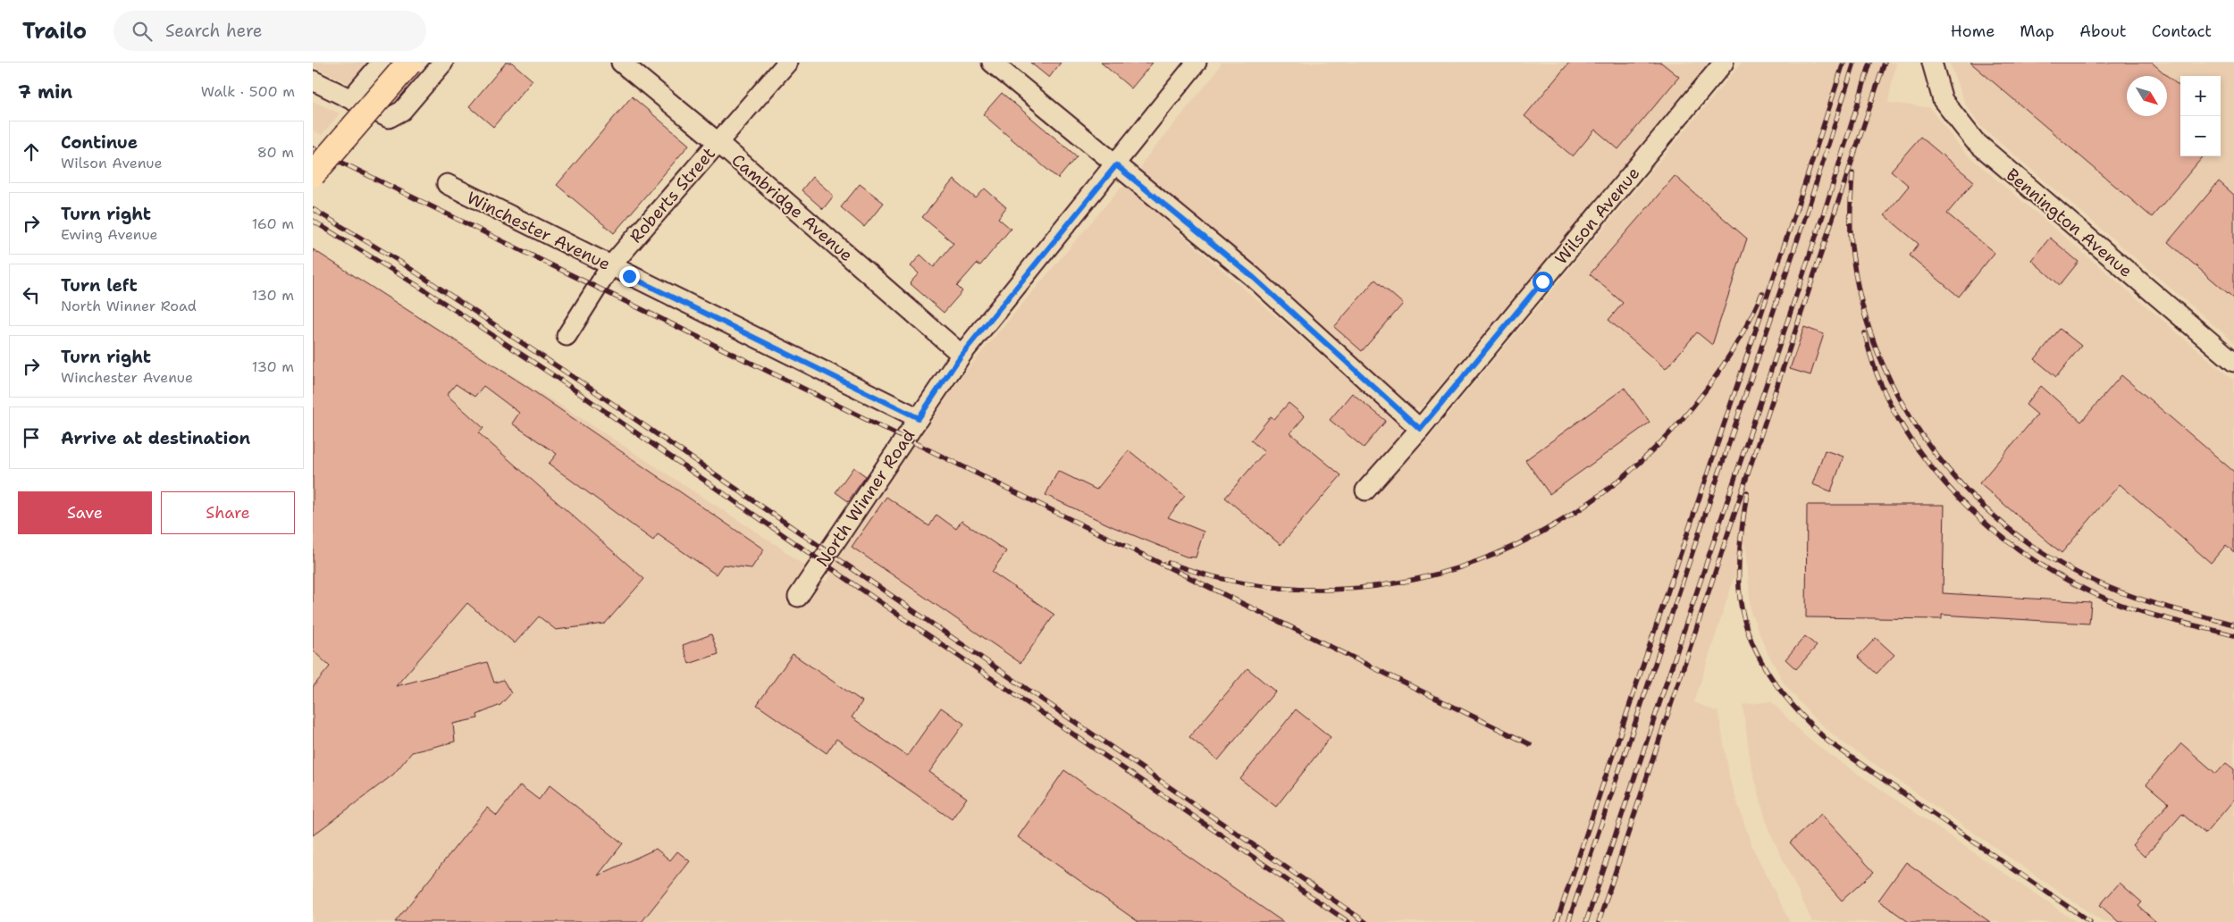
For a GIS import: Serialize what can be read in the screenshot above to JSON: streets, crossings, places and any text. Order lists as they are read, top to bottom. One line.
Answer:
{"streets":{"street":["Roberts Street","Cambridge Avenue","Wilson Avenue","Bennington Avenue","Winchester Avenue","North Winner Road"]},"crossings":[["Roberts Street","Cambridge Avenue"],["Roberts Street","Winchester Avenue"],["Cambridge Avenue","North Winner Road"],["Winchester Avenue","North Winner Road"]],"north":"bottom right","page":{"header":"Trailo","search":"Search here","nav":["Home","Map","About","Contact"],"heading":["7 min","Walk · 500 m"],"map_buttons":["+","−"],"list":[["Continue","Wilson Avenue","80 m"],["Turn right","Ewing Avenue","160 m"],["Turn left","North Winner Road","130 m"],["Turn right","Winchester Avenue","130 m"],"Arrive at destination"],"buttons":["Save","Share"]}}
